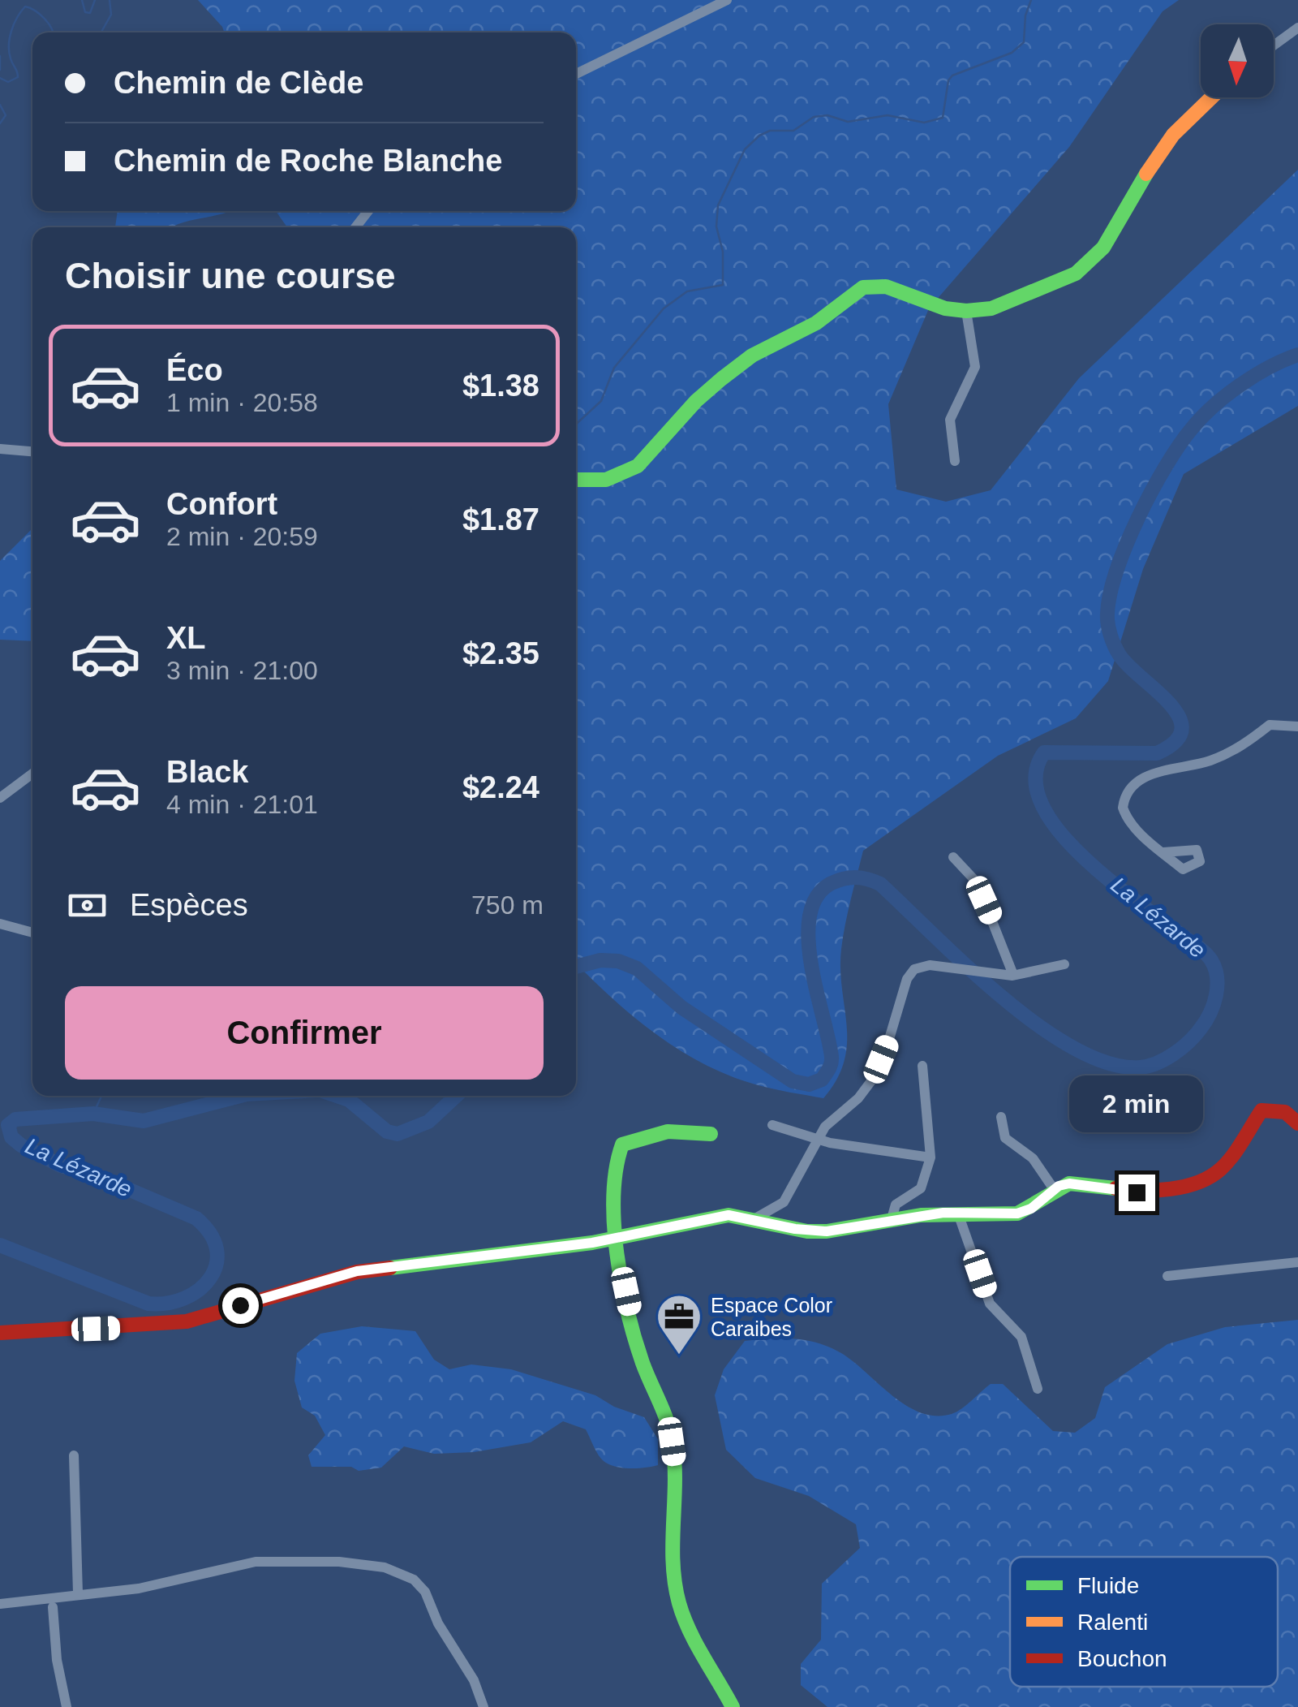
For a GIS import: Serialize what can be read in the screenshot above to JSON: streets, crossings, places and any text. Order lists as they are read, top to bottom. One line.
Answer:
{"water":["La Lézarde"],"places":{"office":["Espace Color Caraibes"]},"legend":["Fluide","Ralenti","Bouchon"],"north":"bottom","page":{"banner":["Chemin de Clède","Chemin de Roche Blanche"],"heading":"Choisir une course","list":[{"name":"Éco","note":"1 min · 20:58","value":"$1.38"},{"name":"Confort","note":"2 min · 20:59","value":"$1.87"},{"name":"XL","note":"3 min · 21:00","value":"$2.35"},{"name":"Black","note":"4 min · 21:01","value":"$2.24"}],"pay":["Espèces","750 m"],"buttons":"Confirmer","bubble":"2 min"}}
